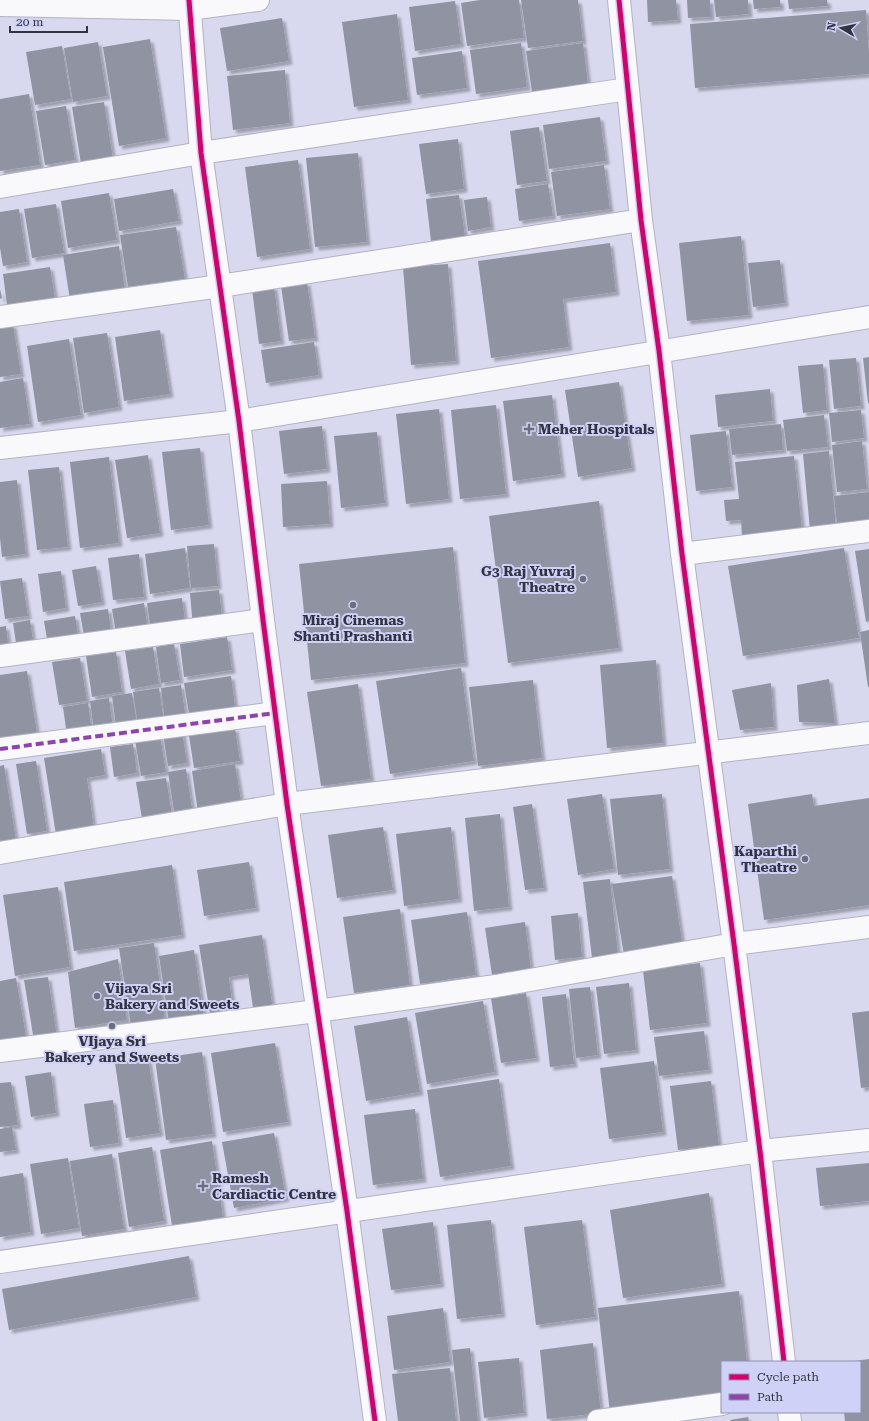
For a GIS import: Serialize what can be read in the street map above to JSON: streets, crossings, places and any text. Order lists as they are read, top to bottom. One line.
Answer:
{"places":{"health":["Meher Hospitals","Ramesh Cardiactic Centre"],"other":["G3 Raj Yuvraj Theatre","Miraj Cinemas Shanti Prashanti","Kaparthi Theatre","Vijaya Sri Bakery and Sweets","VIjaya Sri Bakery and Sweets"]},"legend":["Cycle path","Path"],"scale_bar":"20 m","north":"left"}
